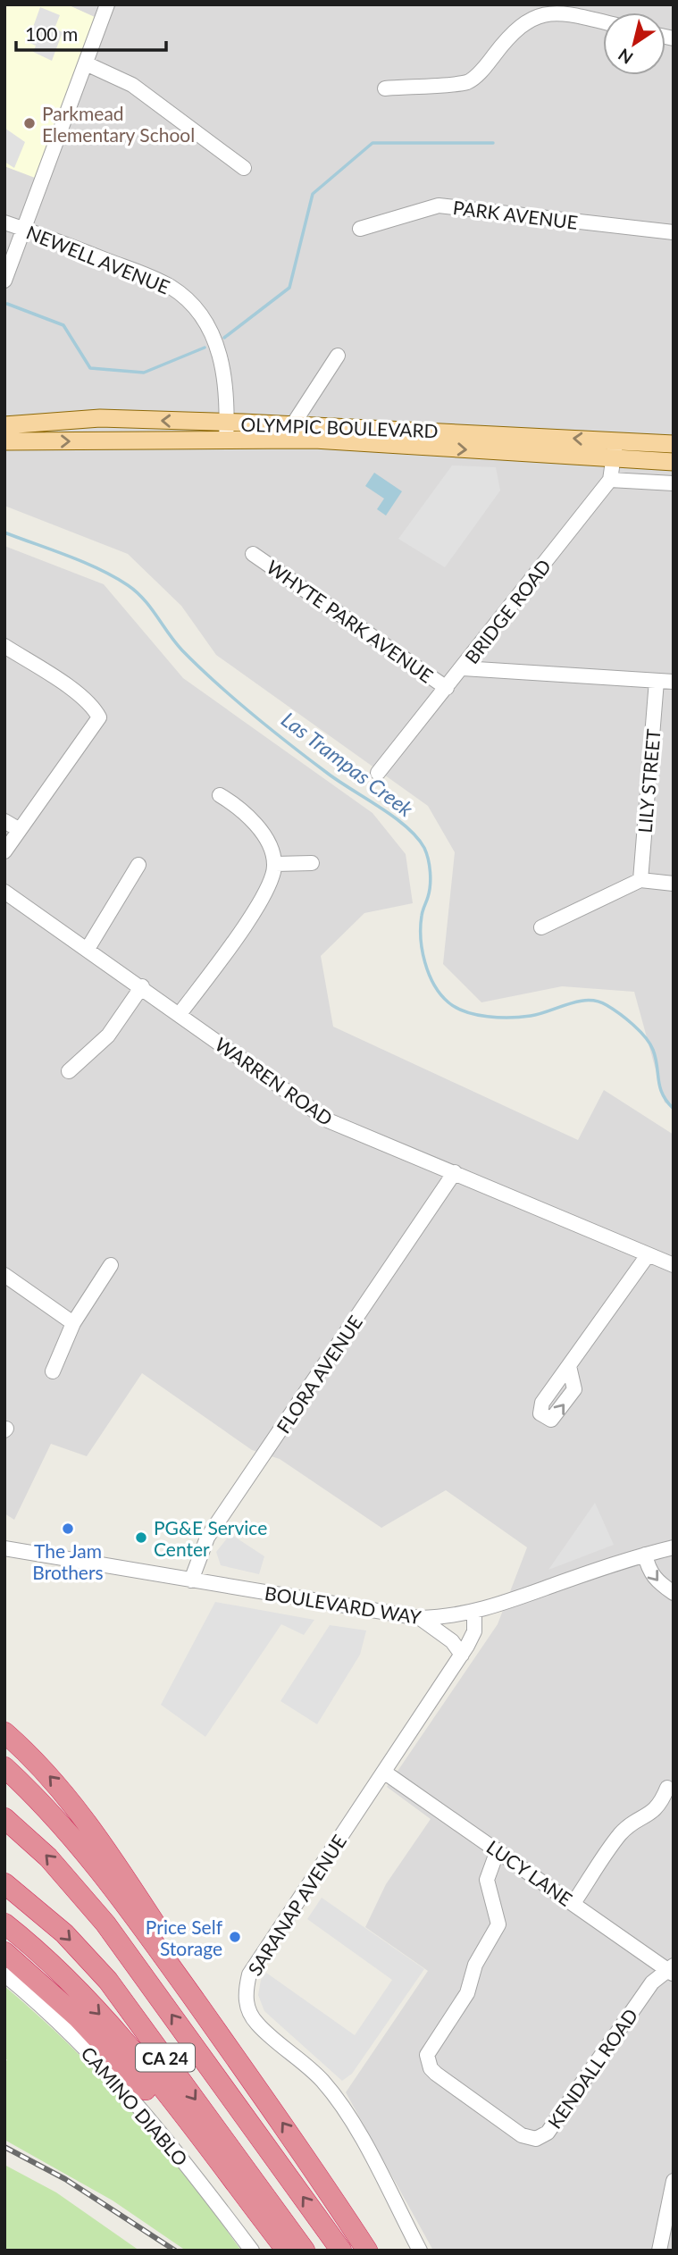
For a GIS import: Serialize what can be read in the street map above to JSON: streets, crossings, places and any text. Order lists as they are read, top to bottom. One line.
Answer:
{"streets":{"highway":["CA 24"],"main road":["OLYMPIC BOULEVARD"],"street":["PARK AVENUE","NEWELL AVENUE","BRIDGE ROAD","WHYTE PARK AVENUE","LILY STREET","WARREN ROAD","FLORA AVENUE","BOULEVARD WAY","LUCY LANE","SARANAP AVENUE","KENDALL ROAD","CAMINO DIABLO"]},"crossings":[["NEWELL AVENUE","OLYMPIC BOULEVARD"],["OLYMPIC BOULEVARD","BRIDGE ROAD"],["BRIDGE ROAD","WHYTE PARK AVENUE"],["WHYTE PARK AVENUE","LILY STREET"],["WARREN ROAD","FLORA AVENUE"],["FLORA AVENUE","BOULEVARD WAY"],["BOULEVARD WAY","SARANAP AVENUE"],["LUCY LANE","SARANAP AVENUE"],["LUCY LANE","KENDALL ROAD"]],"water":["Las Trampas Creek"],"places":["Parkmead Elementary School","The Jam Brothers","PG&E Service Center","Price Self Storage"],"scale_bar":"100 m","north":"bottom left"}
